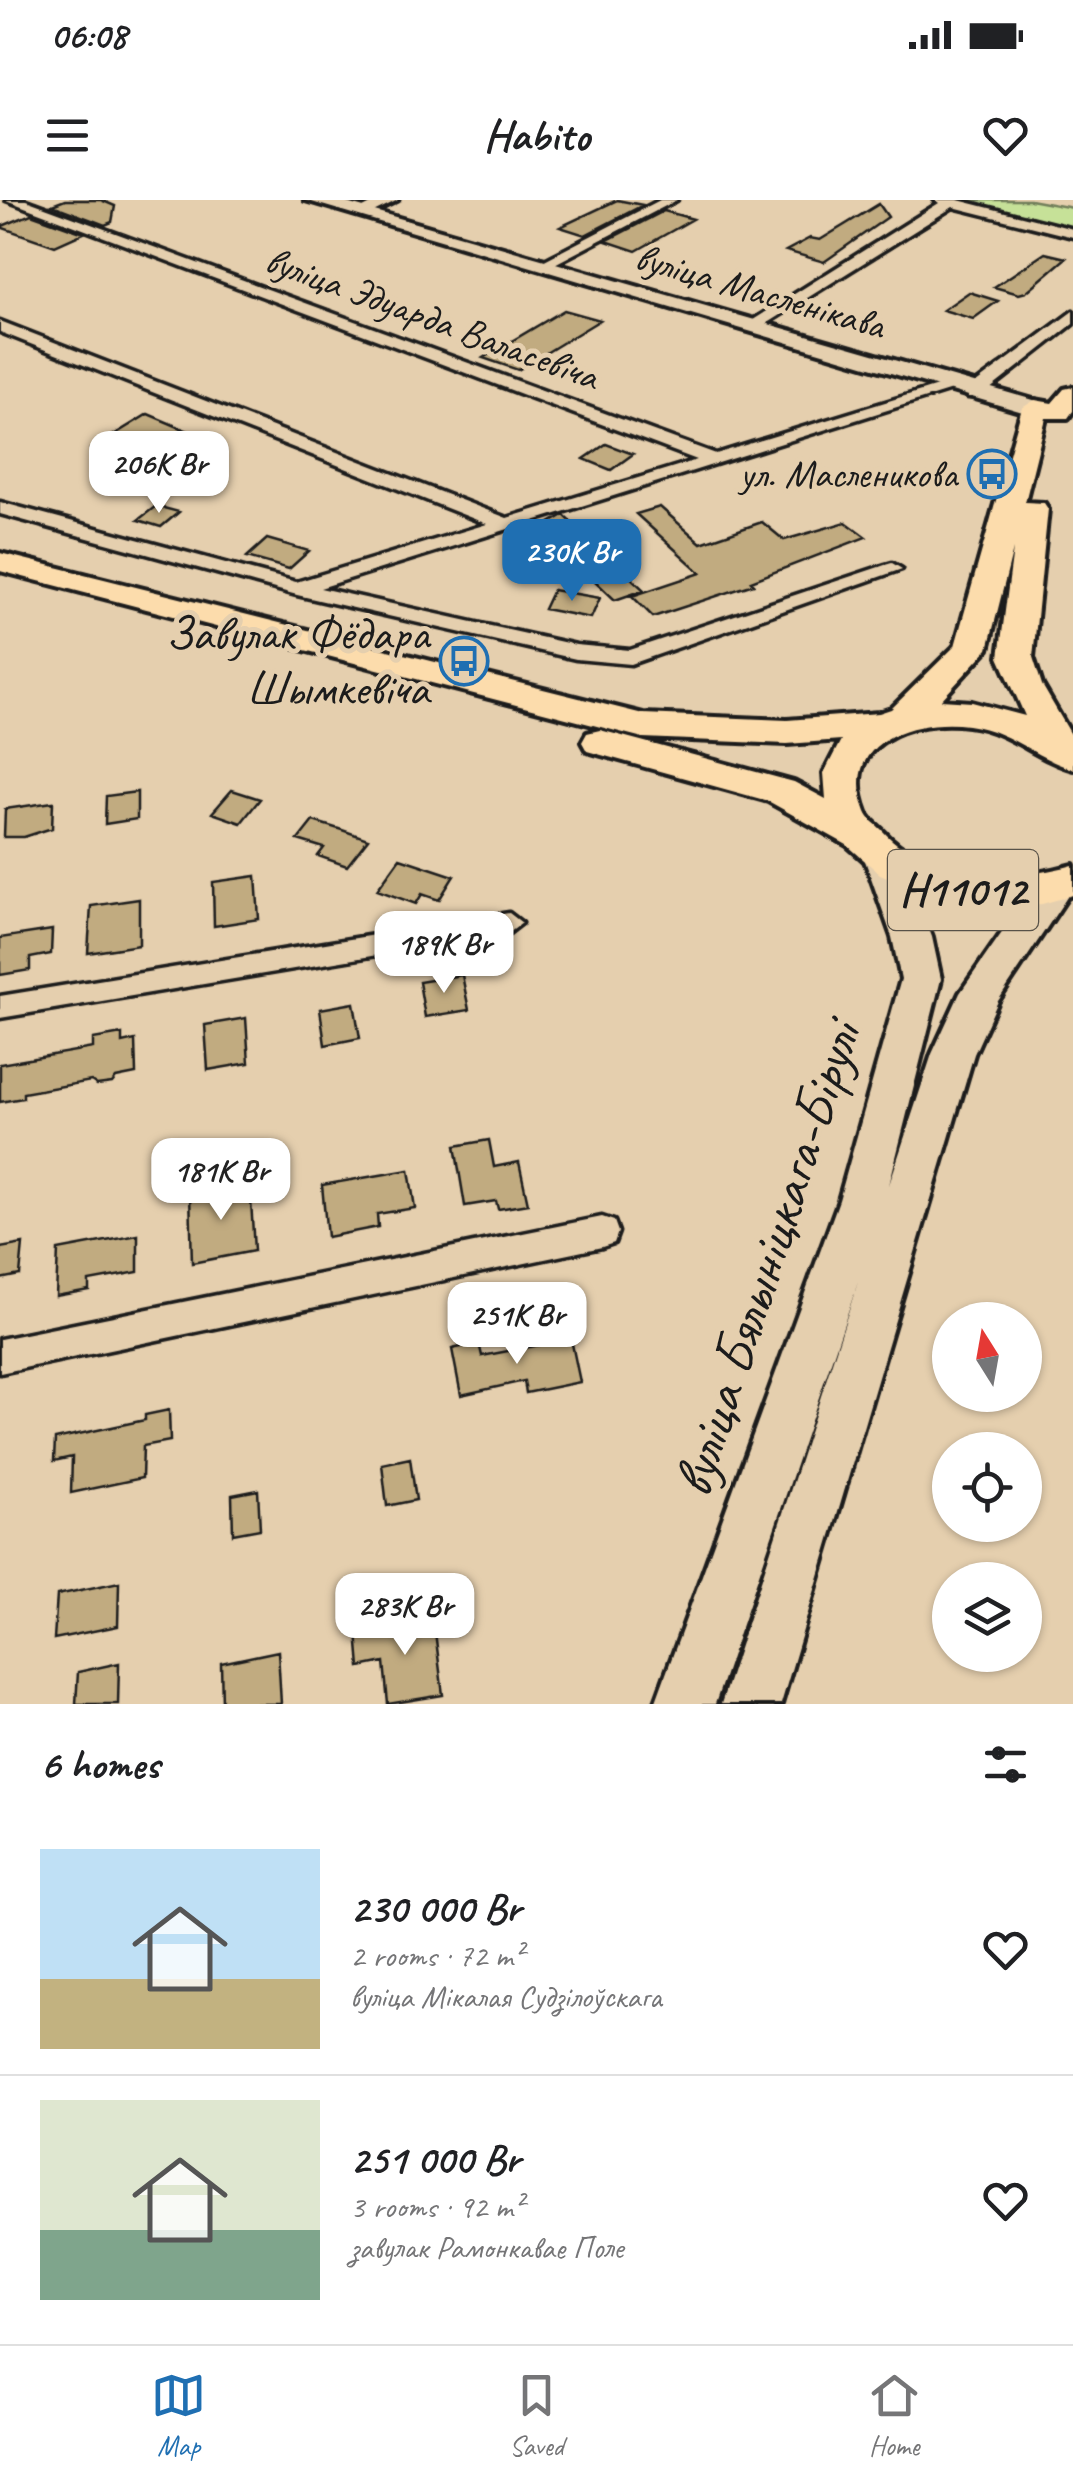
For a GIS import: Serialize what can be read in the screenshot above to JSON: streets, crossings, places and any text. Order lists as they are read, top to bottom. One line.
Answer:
{"streets":{"main road":["вуліца Масленікава","Н11012","вуліца Бялыніцкага-Бірулі"],"street":["вуліца Эдуарда Валасевіча"]},"crossings":[["Н11012","вуліца Бялыніцкага-Бірулі"]],"places":{"bus stop":["ул. Масленикова","Завулак Фёдара Шымкевіча"]},"north":"top","page":{"status":"06:08","header":"Habito","price":["206K Br","230K Br","189K Br","181K Br","251K Br","283K Br"],"heading":"6 homes","list":[{"name":"230 000 Br","note":"2 rooms · 72 m² · вуліца Мікалая Судзілоўскага"},{"name":"251 000 Br","note":"3 rooms · 92 m² · завулак Рамонкавае Поле"}],"tabs":["Map","Saved","Home"]}}
